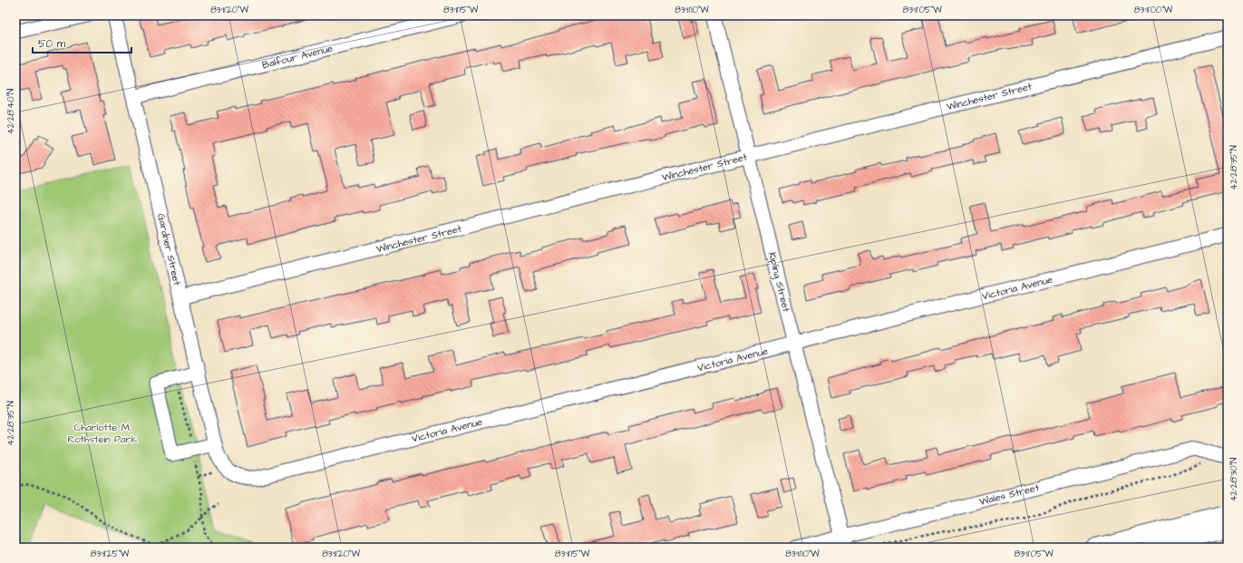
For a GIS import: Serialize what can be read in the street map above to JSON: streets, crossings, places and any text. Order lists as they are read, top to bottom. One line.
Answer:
{"streets":{"street":["Balfour Avenue","Winchester Street","Gardner Street","Kipling Street","Victoria Avenue","Wales Street"]},"crossings":[["Balfour Avenue","Gardner Street"],["Winchester Street","Gardner Street"],["Winchester Street","Kipling Street"],["Gardner Street","Victoria Avenue"],["Kipling Street","Victoria Avenue"],["Kipling Street","Wales Street"]],"parks":["Charlotte M. Rothstein Park"],"scale_bar":"50 m","coordinates":["83°11'20\"W","83°11'15\"W","83°11'10\"W","83°11'05\"W","83°11'00\"W","42°28'40\"N","42°28'35\"N","42°28'30\"N","83°11'25\"W"]}
